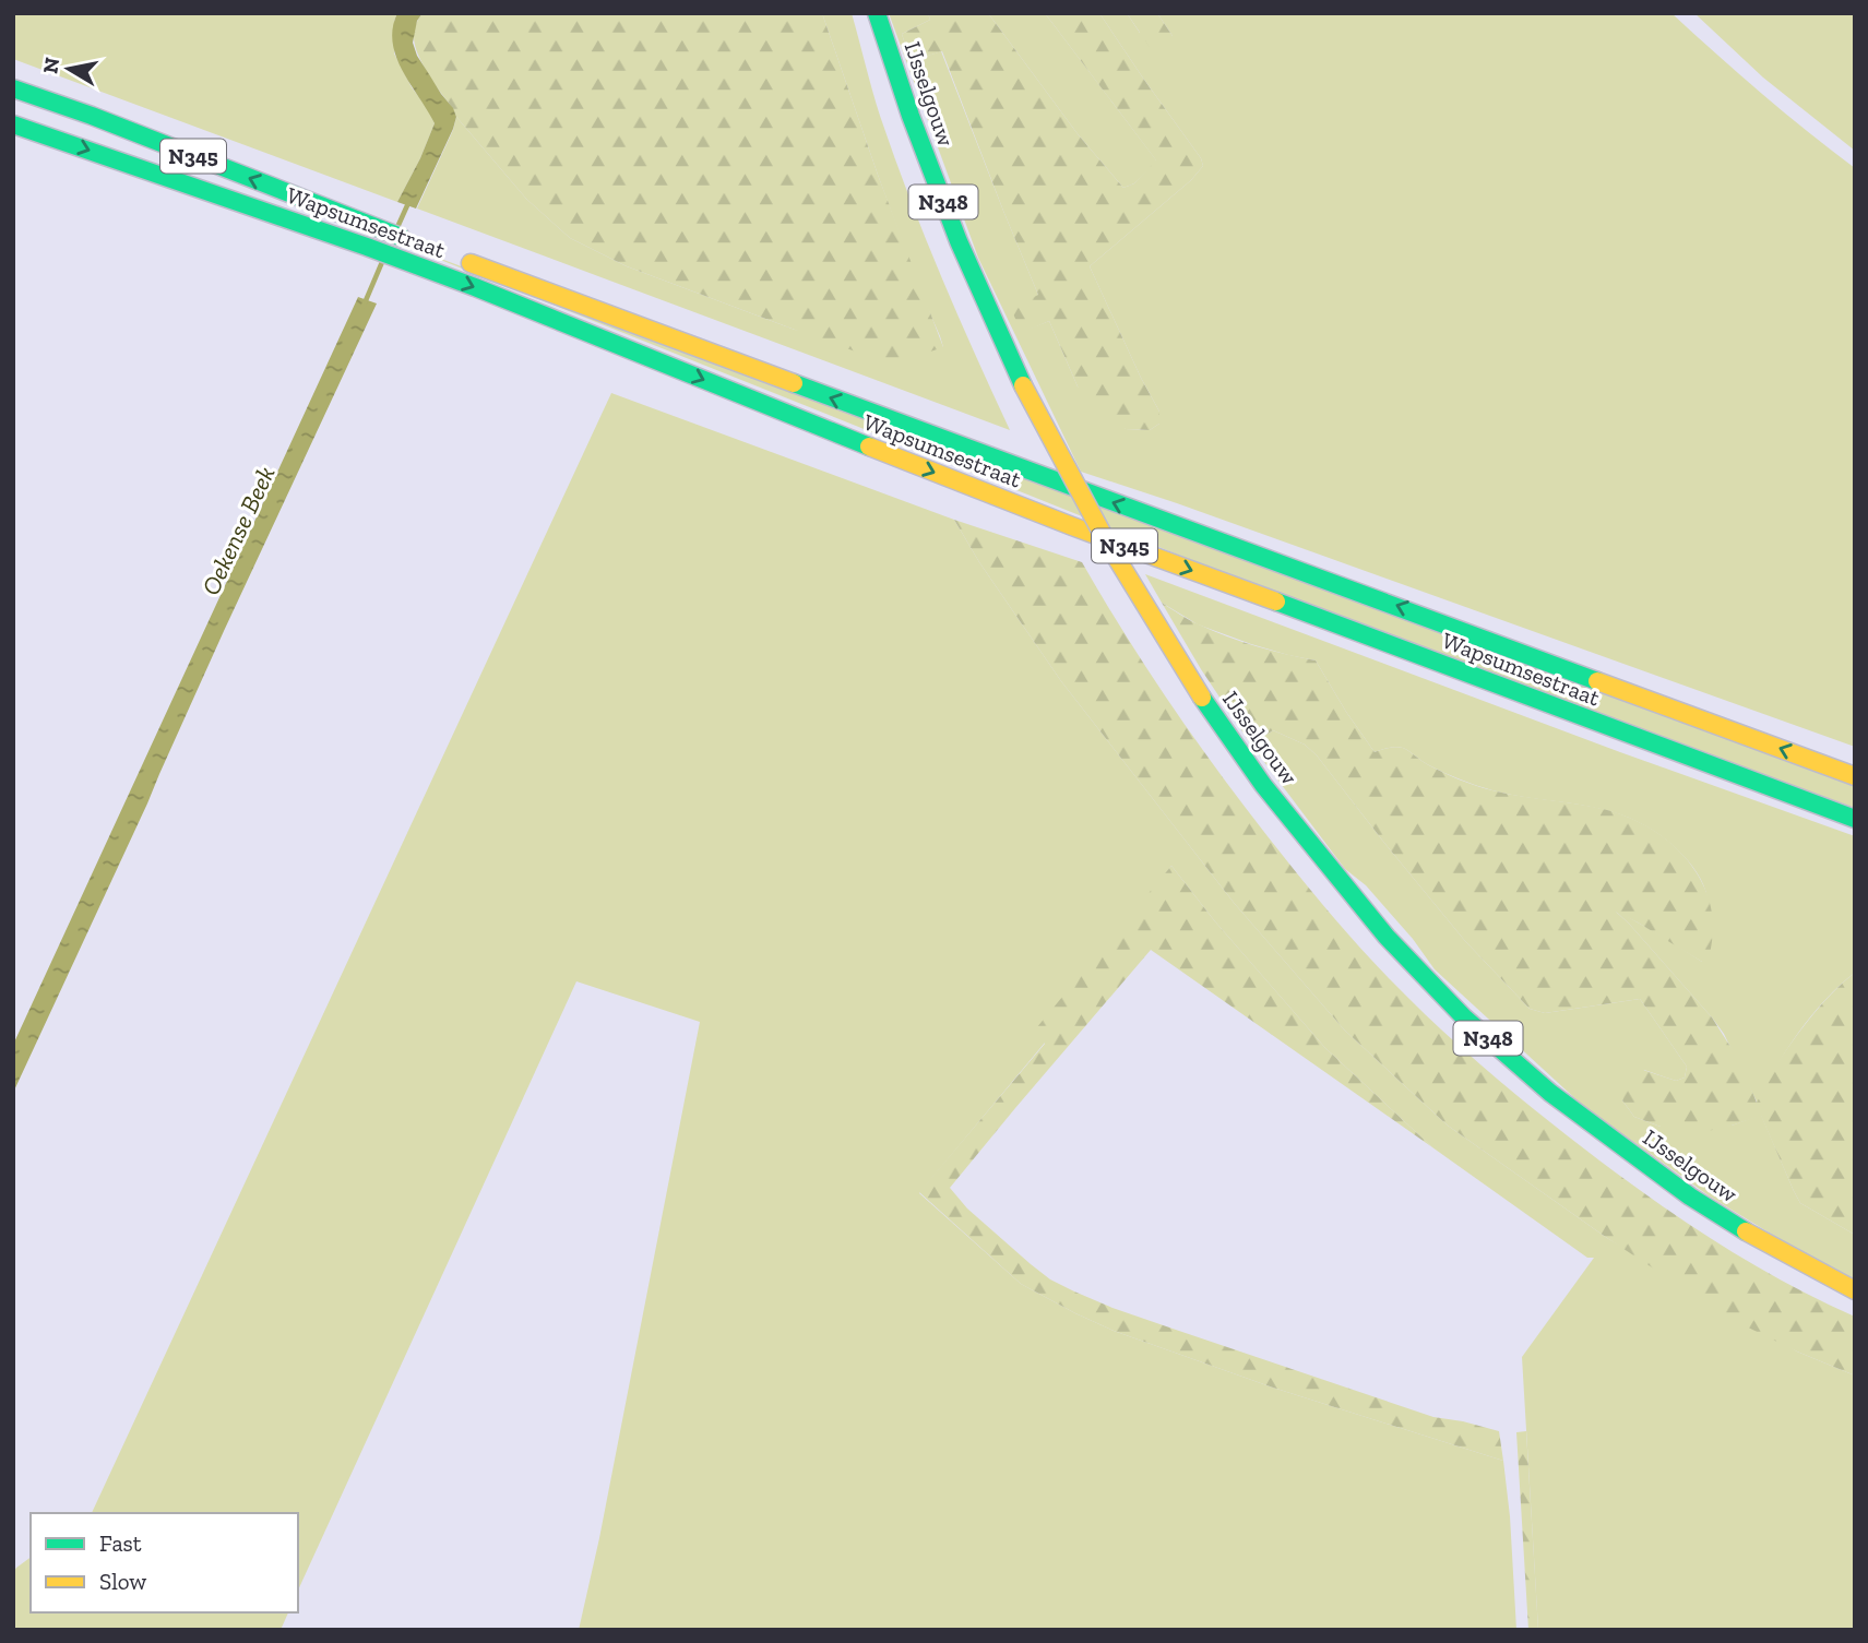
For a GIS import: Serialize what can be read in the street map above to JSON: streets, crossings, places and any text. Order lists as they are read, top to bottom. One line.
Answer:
{"streets":{"main road":["IJsselgouw","N345","N348","Wapsumsestraat"]},"water":["Oekense Beek"],"legend":["Fast","Slow"],"north":"left"}
